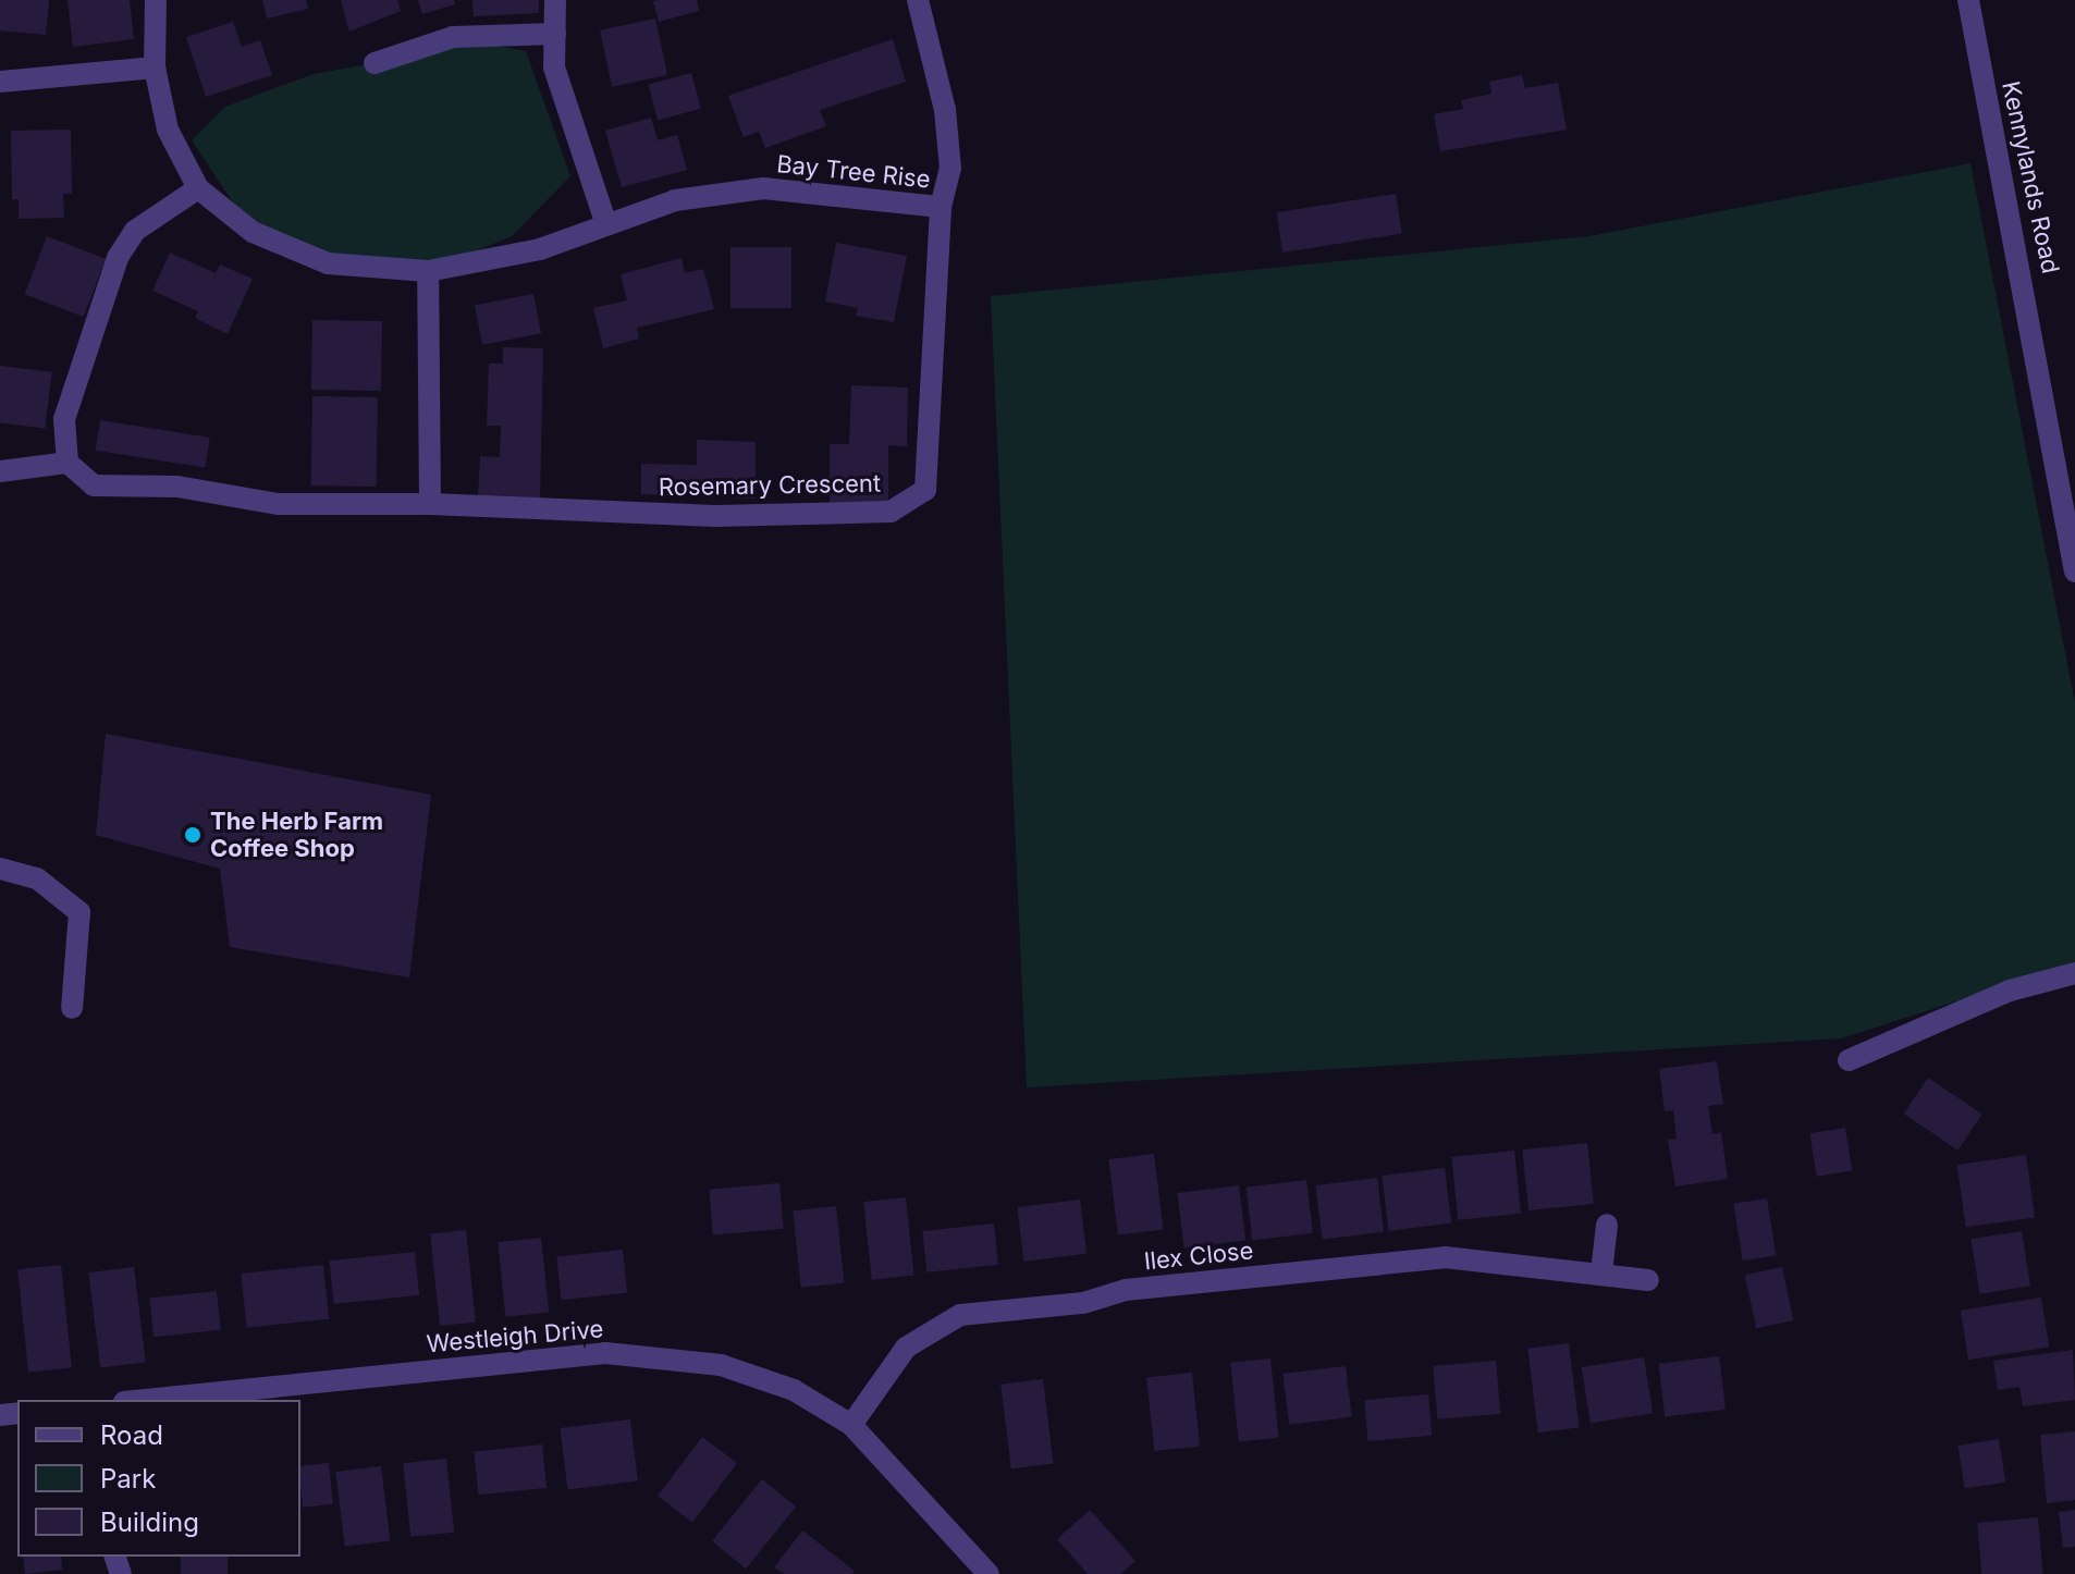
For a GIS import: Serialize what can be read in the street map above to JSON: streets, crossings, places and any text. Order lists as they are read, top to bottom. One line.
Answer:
{"streets":{"street":["Bay Tree Rise","Kennylands Road","Rosemary Crescent","Ilex Close","Westleigh Drive"]},"crossings":[["Bay Tree Rise","Rosemary Crescent"],["Ilex Close","Westleigh Drive"]],"places":["The Herb Farm Coffee Shop"],"legend":["Road","Park","Building"]}
